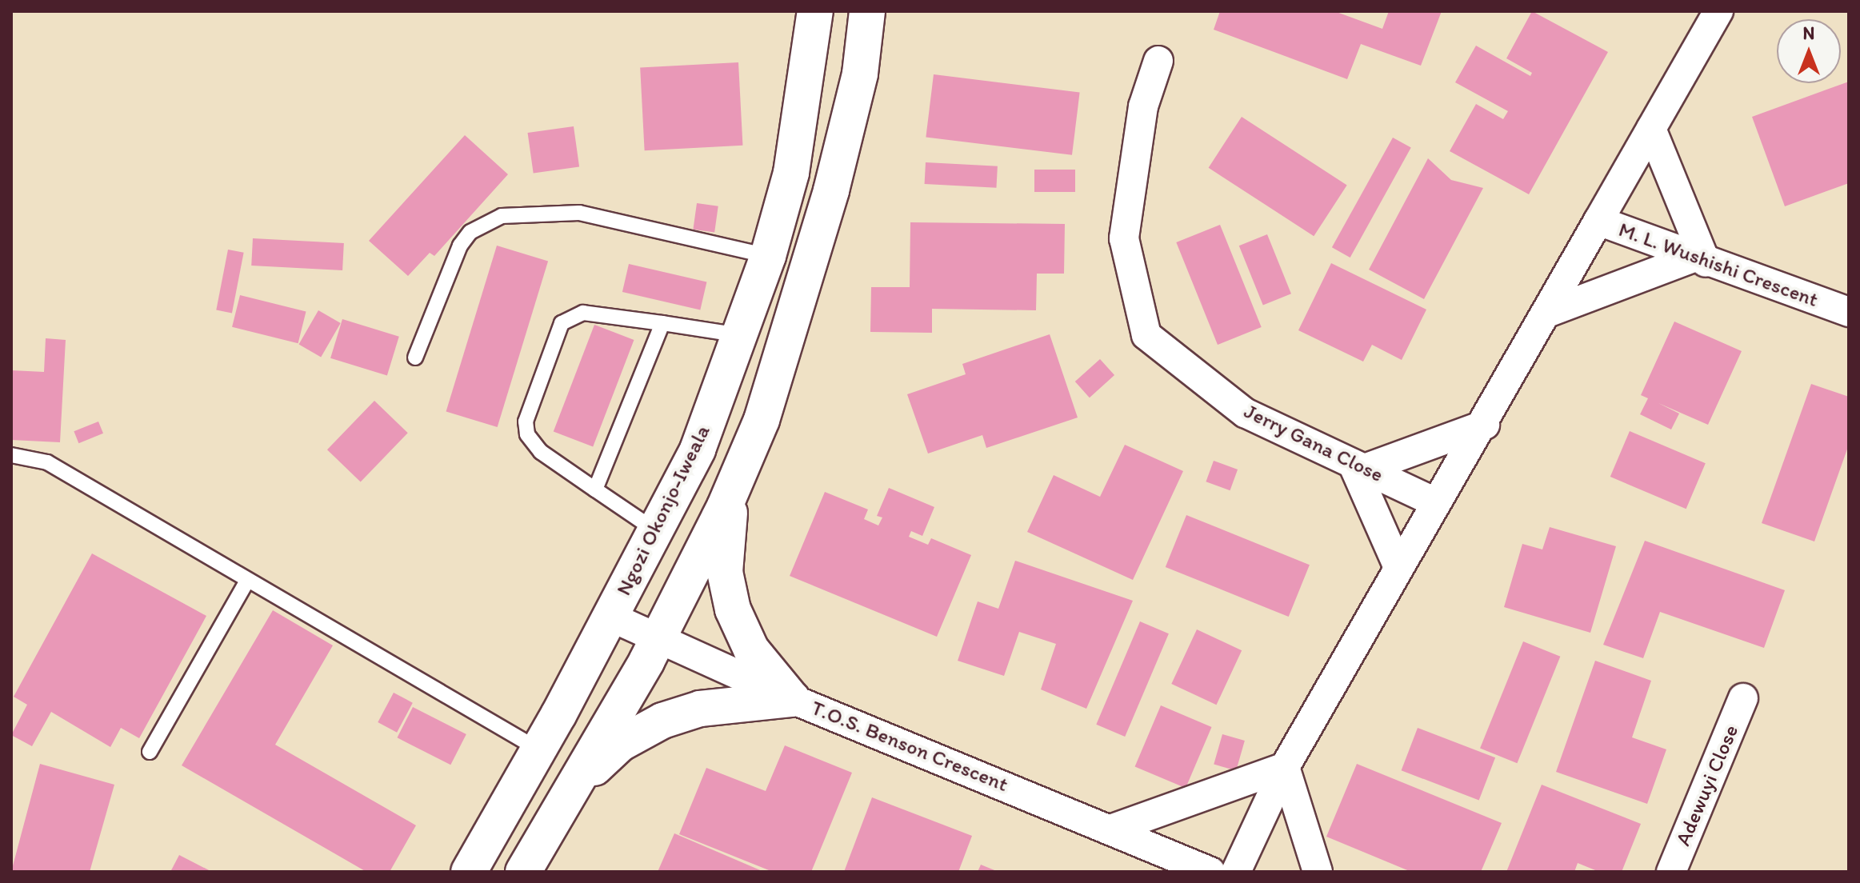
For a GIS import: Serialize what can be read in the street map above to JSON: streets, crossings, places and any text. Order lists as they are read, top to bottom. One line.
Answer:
{"streets":{"street":["M. L. Wushishi Crescent","Jerry Gana Close","Ngozi Okonjo-Iweala","T.O.S. Benson Crescent","Adewuyi Close"]},"crossings":[["Ngozi Okonjo-Iweala","T.O.S. Benson Crescent"]],"north":"top"}
